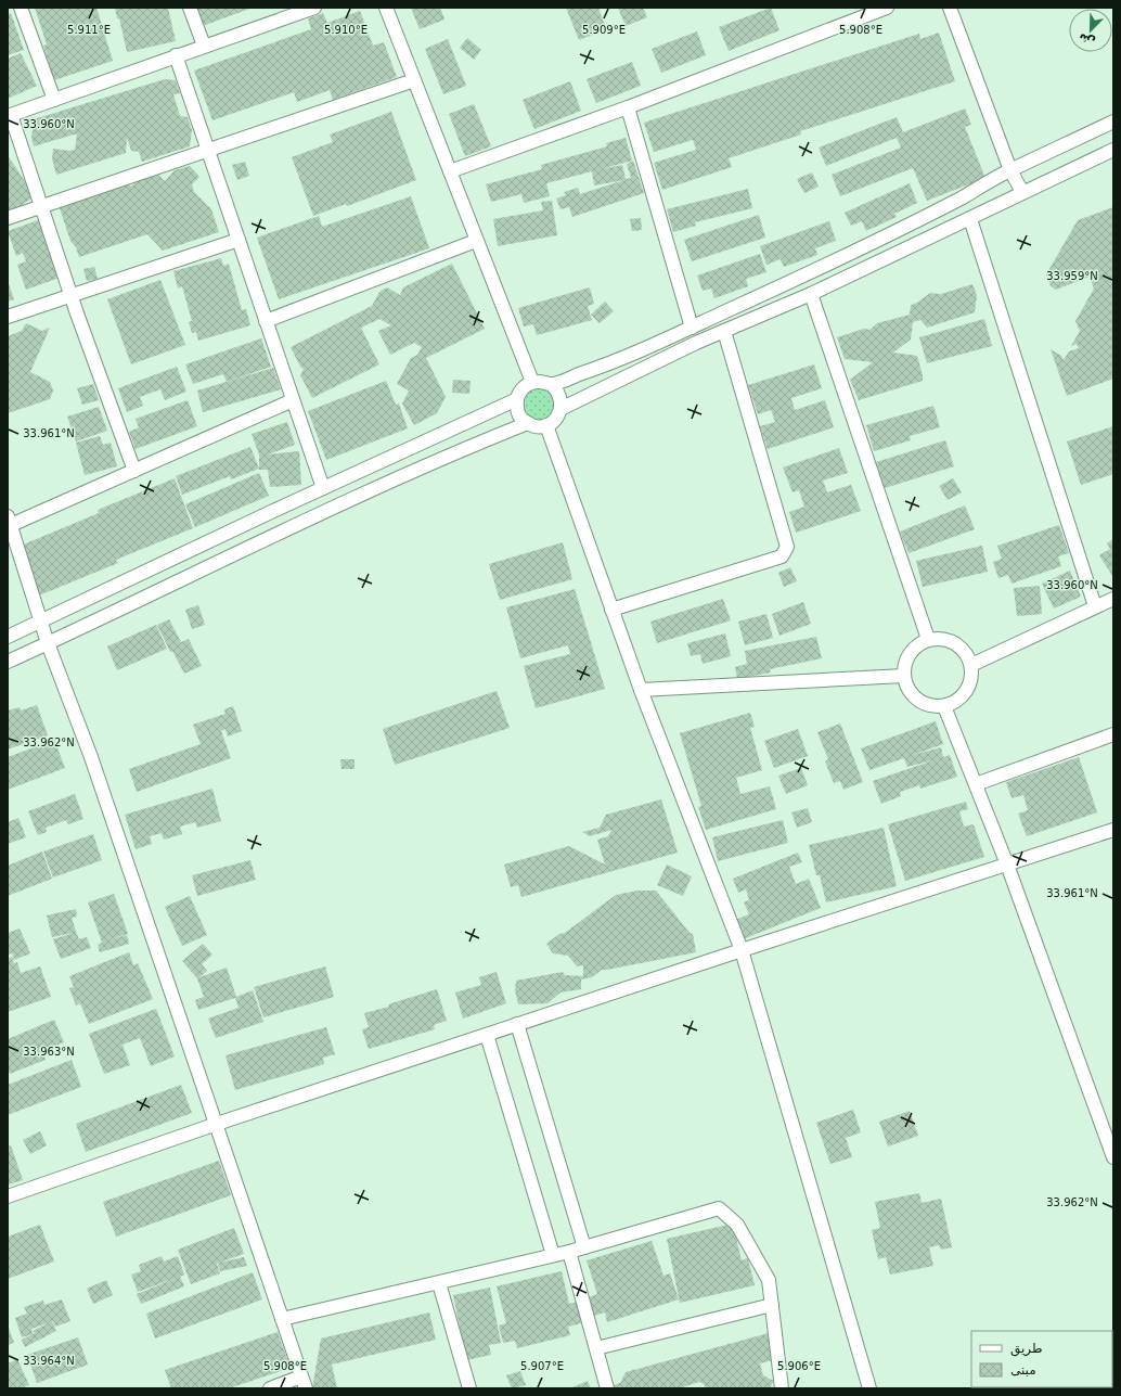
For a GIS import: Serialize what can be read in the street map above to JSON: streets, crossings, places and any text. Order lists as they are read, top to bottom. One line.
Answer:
{"legend":["طريق","مبنى"],"north":"bottom left","coordinates":["5.909°E","5.908°E","5.911°E","5.910°E","33.960°N","33.959°N","33.961°N","33.962°N","33.963°N","33.964°N","5.907°E","5.906°E"]}
